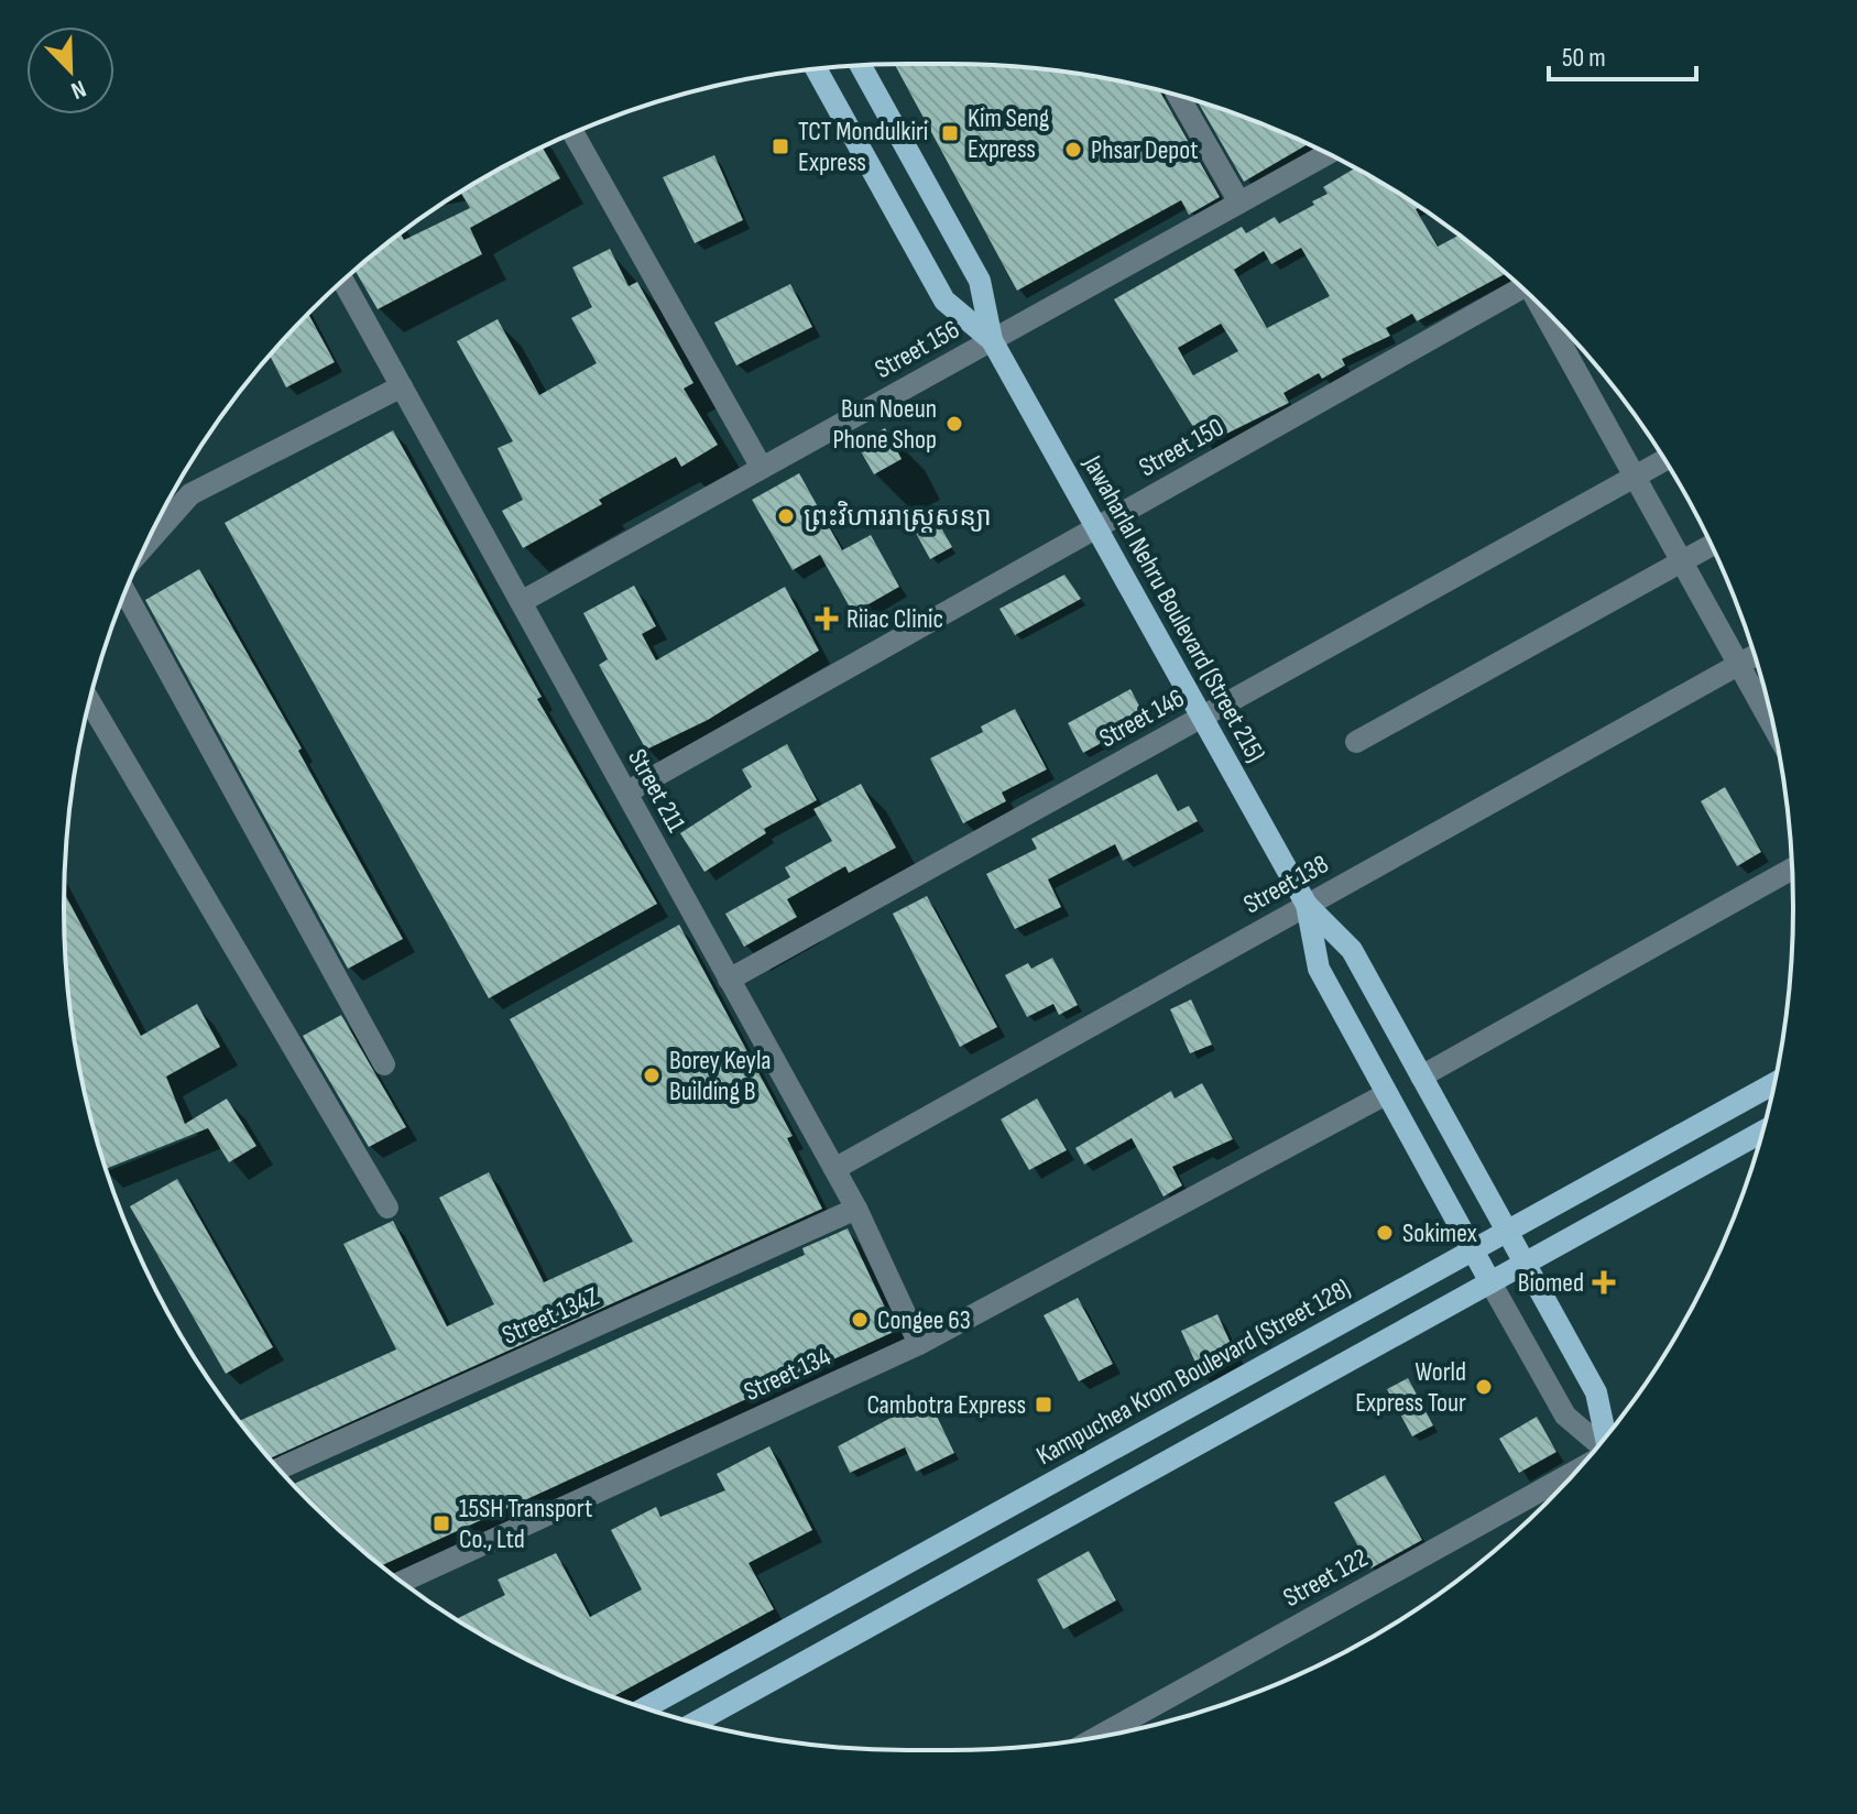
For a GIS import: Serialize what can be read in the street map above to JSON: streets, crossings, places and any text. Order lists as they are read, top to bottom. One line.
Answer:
{"streets":{"main road":["Jawaharlal Nehru Boulevard (Street 215)","Kampuchea Krom Boulevard (Street 128)"],"street":["Street 156","Street 150","Street 146","Street 211","Street 138","Street 134Z","Street 134","Street 122"]},"crossings":[["Street 156","Jawaharlal Nehru Boulevard (Street 215)"],["Street 156","Street 211"],["Street 150","Jawaharlal Nehru Boulevard (Street 215)"],["Street 150","Street 211"],["Jawaharlal Nehru Boulevard (Street 215)","Street 146"],["Jawaharlal Nehru Boulevard (Street 215)","Street 138"],["Jawaharlal Nehru Boulevard (Street 215)","Kampuchea Krom Boulevard (Street 128)"],["Jawaharlal Nehru Boulevard (Street 215)","Street 134"],["Street 146","Street 211"],["Street 211","Street 138"],["Street 211","Street 134Z"],["Street 211","Street 134"]],"places":{"transit":["Kim Seng Express","TCT Mondulkiri Express","Cambotra Express","15SH Transport Co., Ltd"],"other":["Phsar Depot","Bun Noeun Phone Shop","ព្រះវិហាររាស្ត្រសន្យា","Borey Keyla Building B","Sokimex","Congee 63","World Express Tour"],"health":["Riiac Clinic","Biomed"]},"scale_bar":"50 m","north":"bottom right"}
